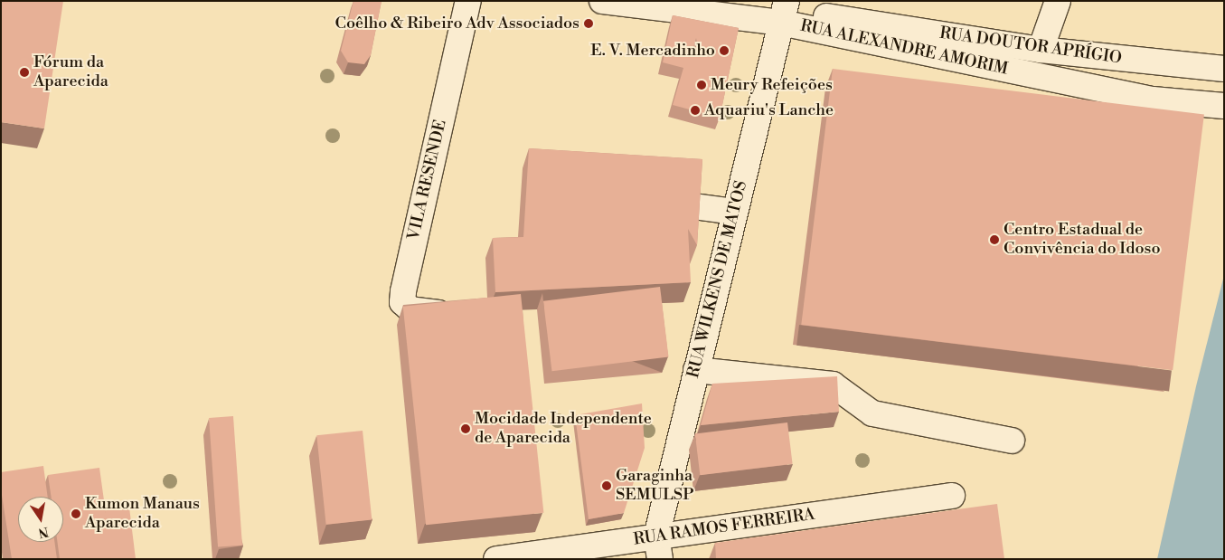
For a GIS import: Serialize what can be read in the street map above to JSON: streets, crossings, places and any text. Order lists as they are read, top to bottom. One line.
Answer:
{"streets":{"street":["RUA DOUTOR APRÍGIO","RUA ALEXANDRE AMORIM","VILA RESENDE","RUA WILKENS DE MATOS","RUA RAMOS FERREIRA"]},"crossings":[["RUA DOUTOR APRÍGIO","RUA ALEXANDRE AMORIM"],["RUA DOUTOR APRÍGIO","RUA WILKENS DE MATOS"],["RUA ALEXANDRE AMORIM","RUA WILKENS DE MATOS"],["RUA WILKENS DE MATOS","RUA RAMOS FERREIRA"]],"places":["Coêlho & Ribeiro Adv Associados","E. V. Mercadinho","Fórum da Aparecida","Meury Refeições","Aquariu's Lanche","Centro Estadual de Convivência do Idoso","Mocidade Independente de Aparecida","Garaginha SEMULSP","Kumon Manaus Aparecida"],"north":"bottom"}
